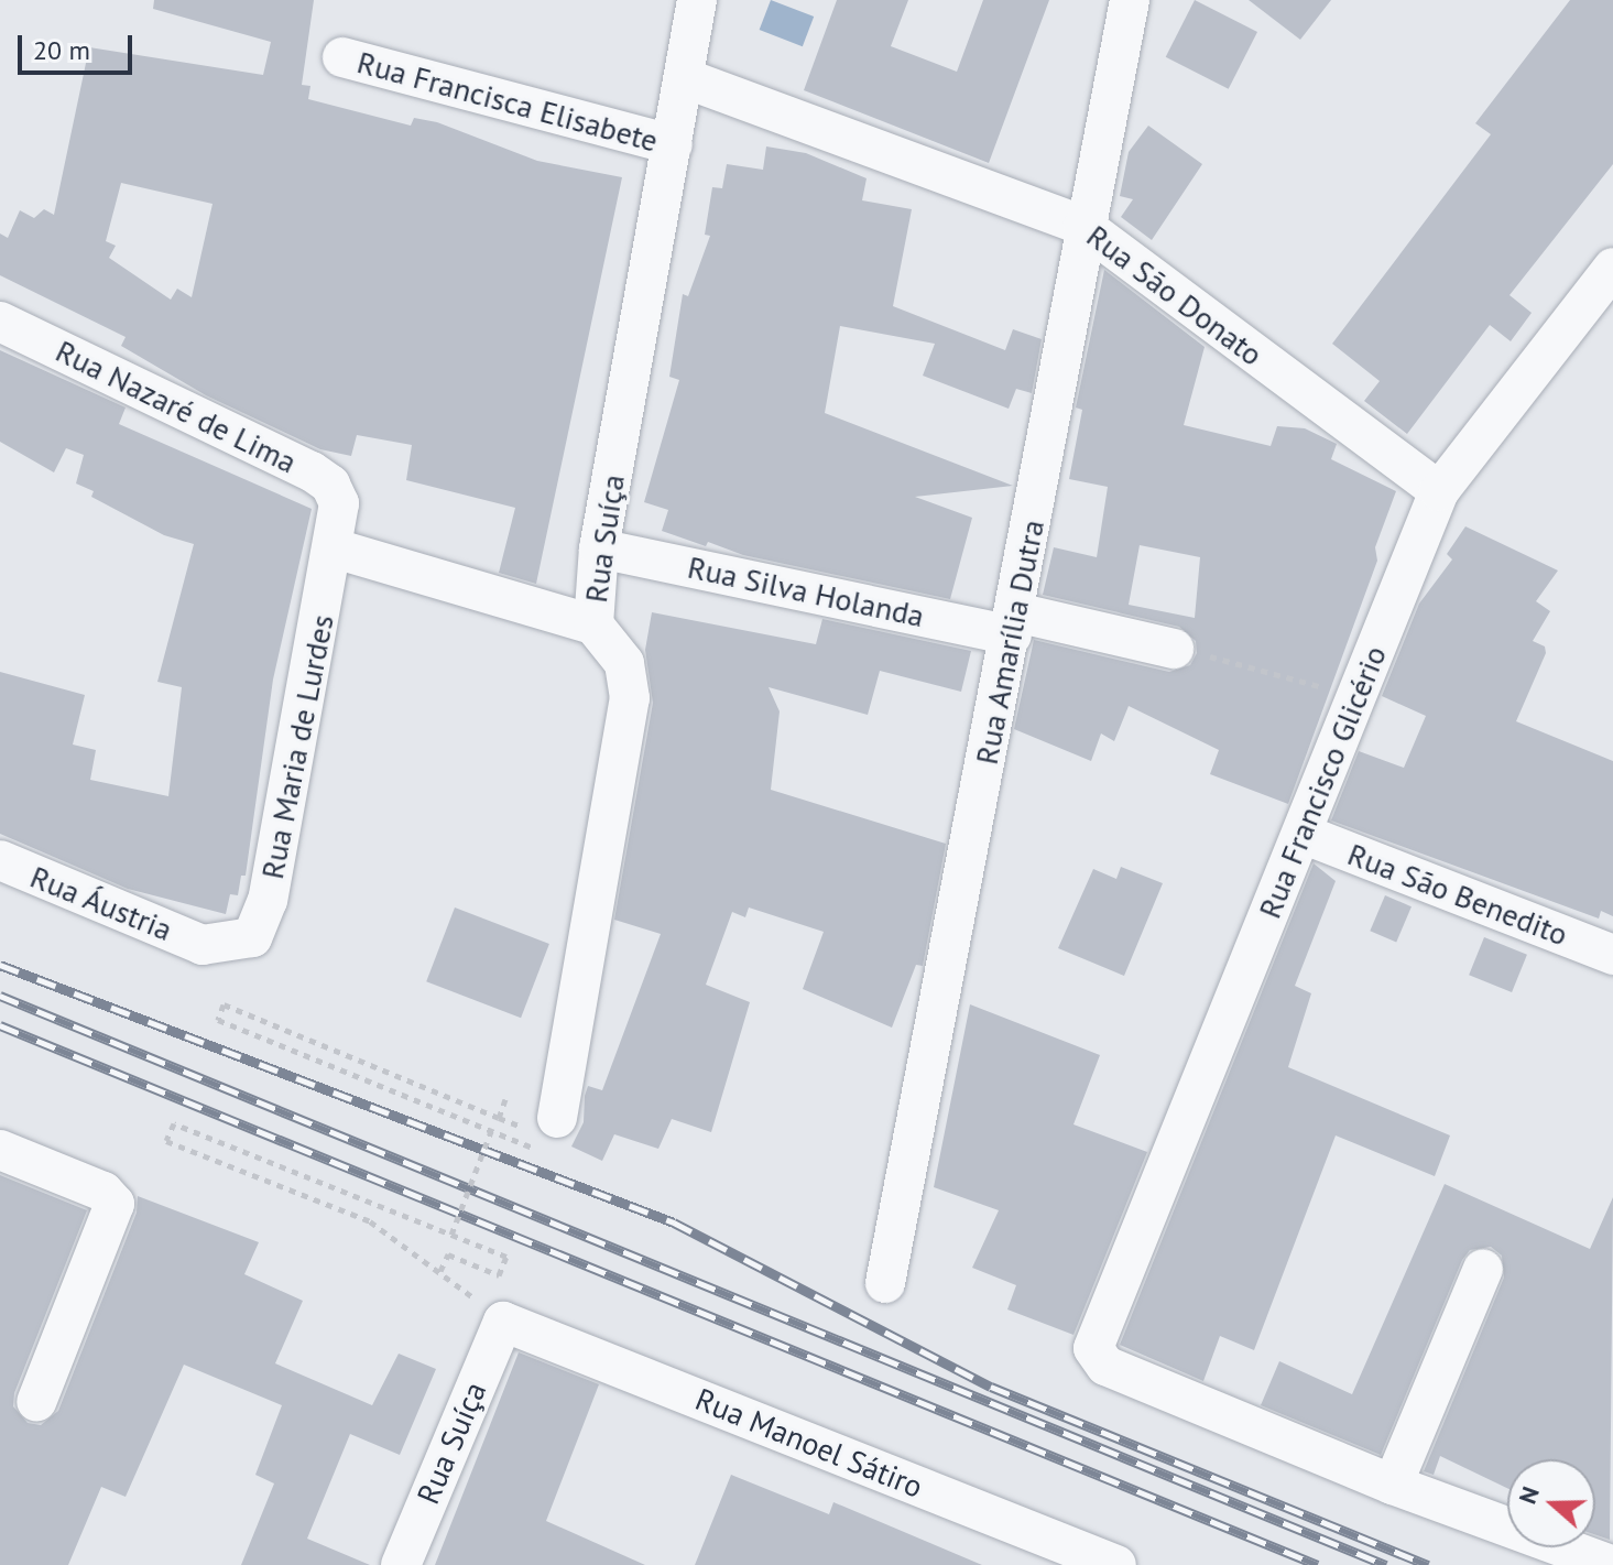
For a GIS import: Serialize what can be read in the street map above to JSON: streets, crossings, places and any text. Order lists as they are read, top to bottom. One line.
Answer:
{"streets":{"street":["Rua Francisca Elisabete","Rua São Donato","Rua Nazaré de Lima","Rua Suíça","Rua Silva Holanda","Rua Amarília Dutra","Rua Maria de Lurdes","Rua Francisco Glicério","Rua São Benedito","Rua Áustria","Rua Manoel Sátiro"]},"crossings":[["Rua Francisca Elisabete","Rua Suíça"],["Rua São Donato","Rua Suíça"],["Rua São Donato","Rua Amarília Dutra"],["Rua São Donato","Rua Francisco Glicério"],["Rua Nazaré de Lima","Rua Maria de Lurdes"],["Rua Suíça","Rua Silva Holanda"],["Rua Suíça","Rua Manoel Sátiro"],["Rua Silva Holanda","Rua Amarília Dutra"],["Rua Maria de Lurdes","Rua Áustria"],["Rua Francisco Glicério","Rua São Benedito"]],"scale_bar":"20 m","north":"left"}
